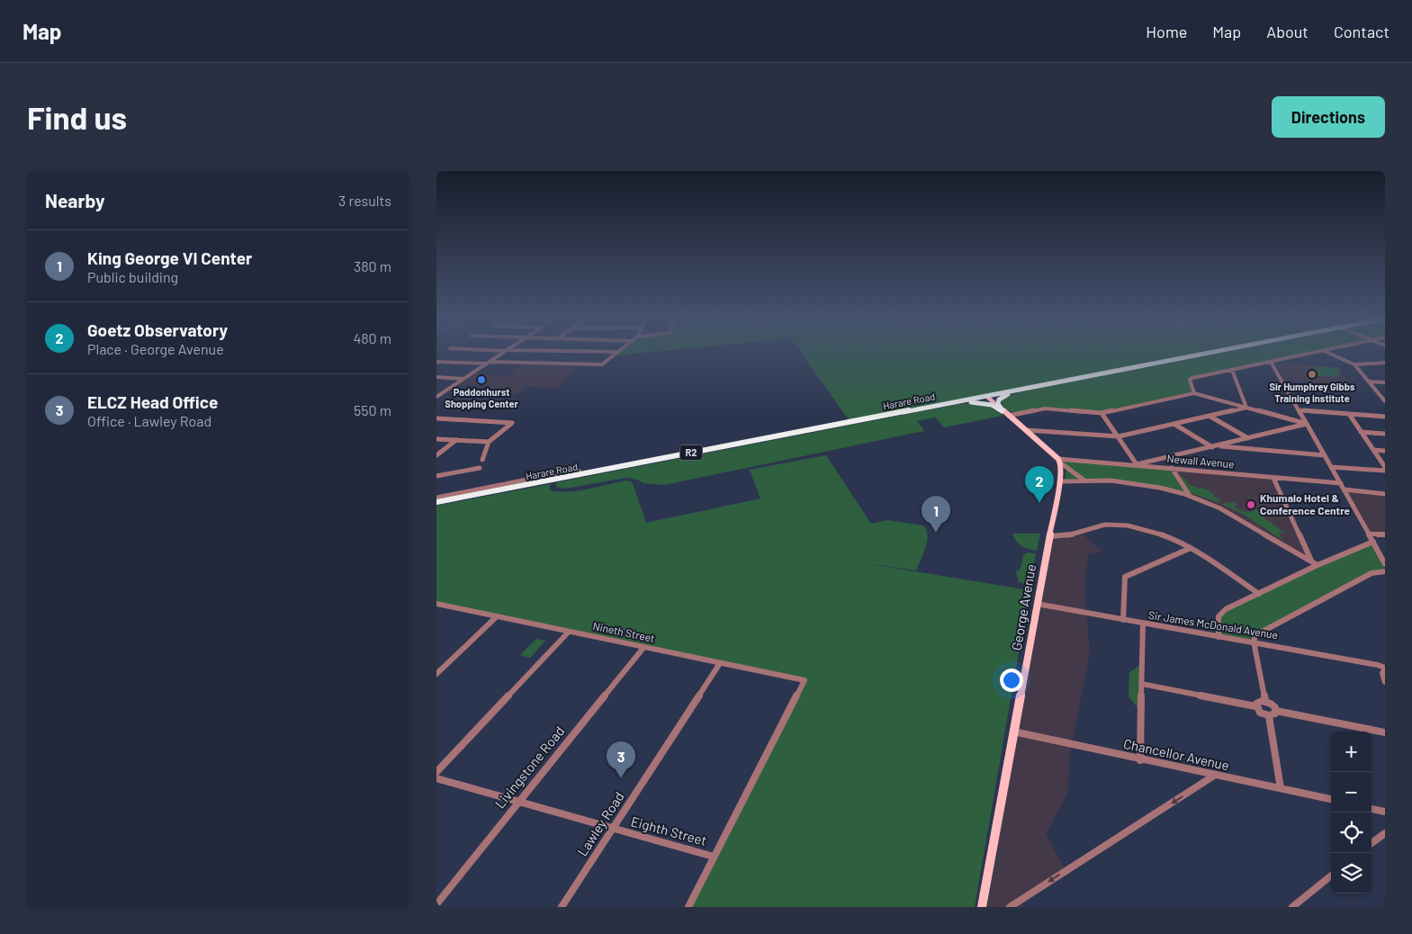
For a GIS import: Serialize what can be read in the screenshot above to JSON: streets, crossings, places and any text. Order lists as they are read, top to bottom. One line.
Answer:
{"streets":{"highway":["Harare Road","R2"],"main road":["George Avenue"],"street":["Newall Avenue","Sir James McDonald Avenue","Nineth Street","Chancellor Avenue","Livingstone Road","Lawley Road","Eighth Street"]},"crossings":[["Newall Avenue","George Avenue"],["George Avenue","Sir James McDonald Avenue"],["George Avenue","Chancellor Avenue"],["Nineth Street","Livingstone Road"],["Nineth Street","Lawley Road"],["Nineth Street","Eighth Street"],["Livingstone Road","Eighth Street"],["Lawley Road","Eighth Street"]],"places":["Sir Humphrey Gibbs Training institute","Paddonhurst Shopping Center","Khumalo Hotel & Conference Centre"],"page":{"header":"Map","nav":["Home","Map","About","Contact"],"buttons":"Directions","title":"Find us","heading":["Nearby","3 results"],"list":[{"mark":"1","name":"King George VI Center","note":"Public building","value":"380 m"},{"mark":"2","name":"Goetz Observatory","note":"Place · George Avenue","value":"480 m"},{"mark":"3","name":"ELCZ Head Office","note":"Office · Lawley Road","value":"550 m"}],"pins":["2","1","3"],"map_buttons":["+","−"]}}
